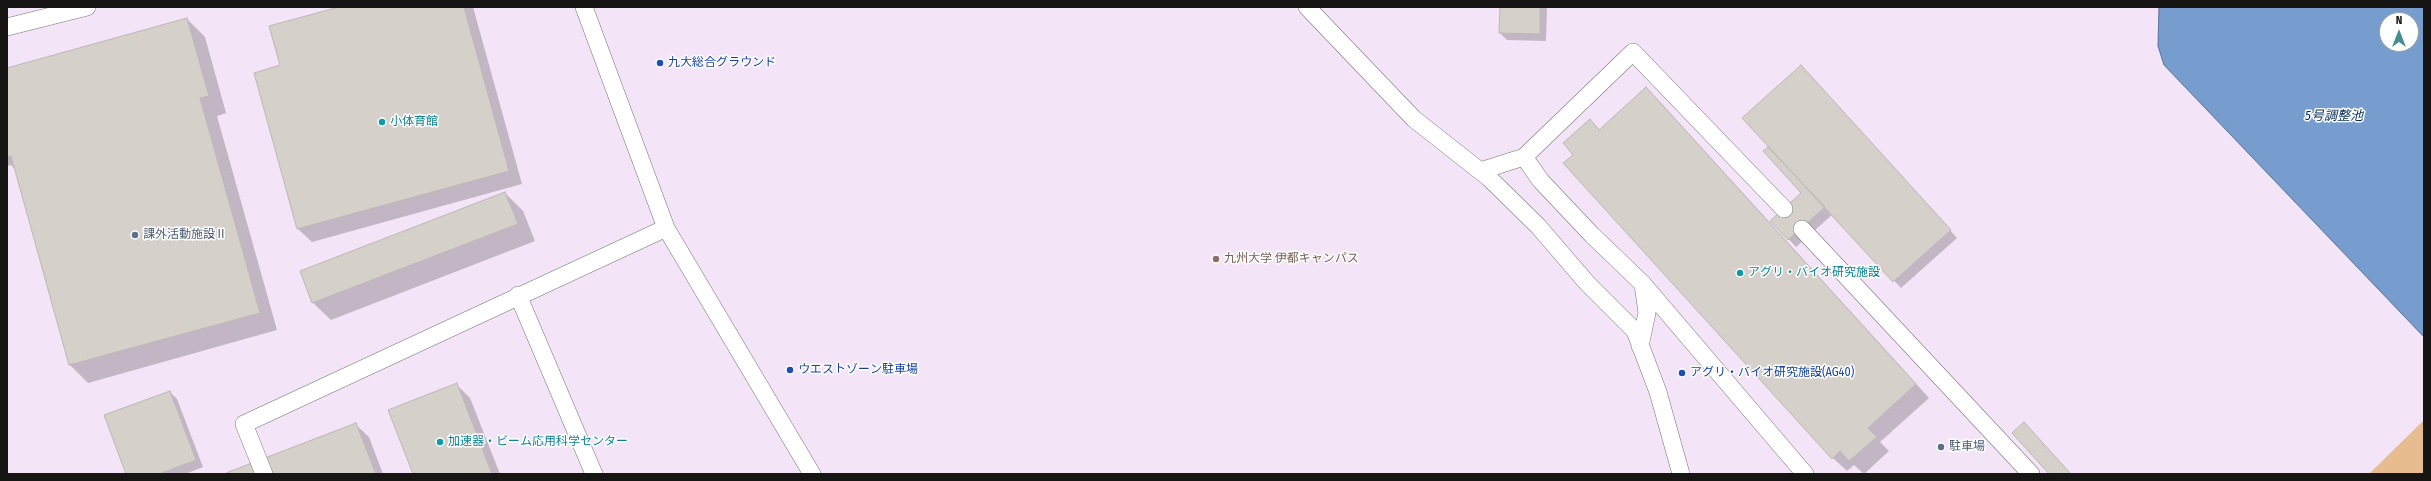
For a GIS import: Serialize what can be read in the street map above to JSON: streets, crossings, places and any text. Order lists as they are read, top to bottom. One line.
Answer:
{"water":["5号調整池"],"places":["九大総合グラウンド","小体育館","課外活動施設Ⅱ","九州大学 伊都キャンパス","アグリ・バイオ研究施設","ウエストゾーン駐車場","アグリ・バイオ研究施設(AG40)","加速器・ビーム応用科学センター","駐車場"],"north":"top"}
